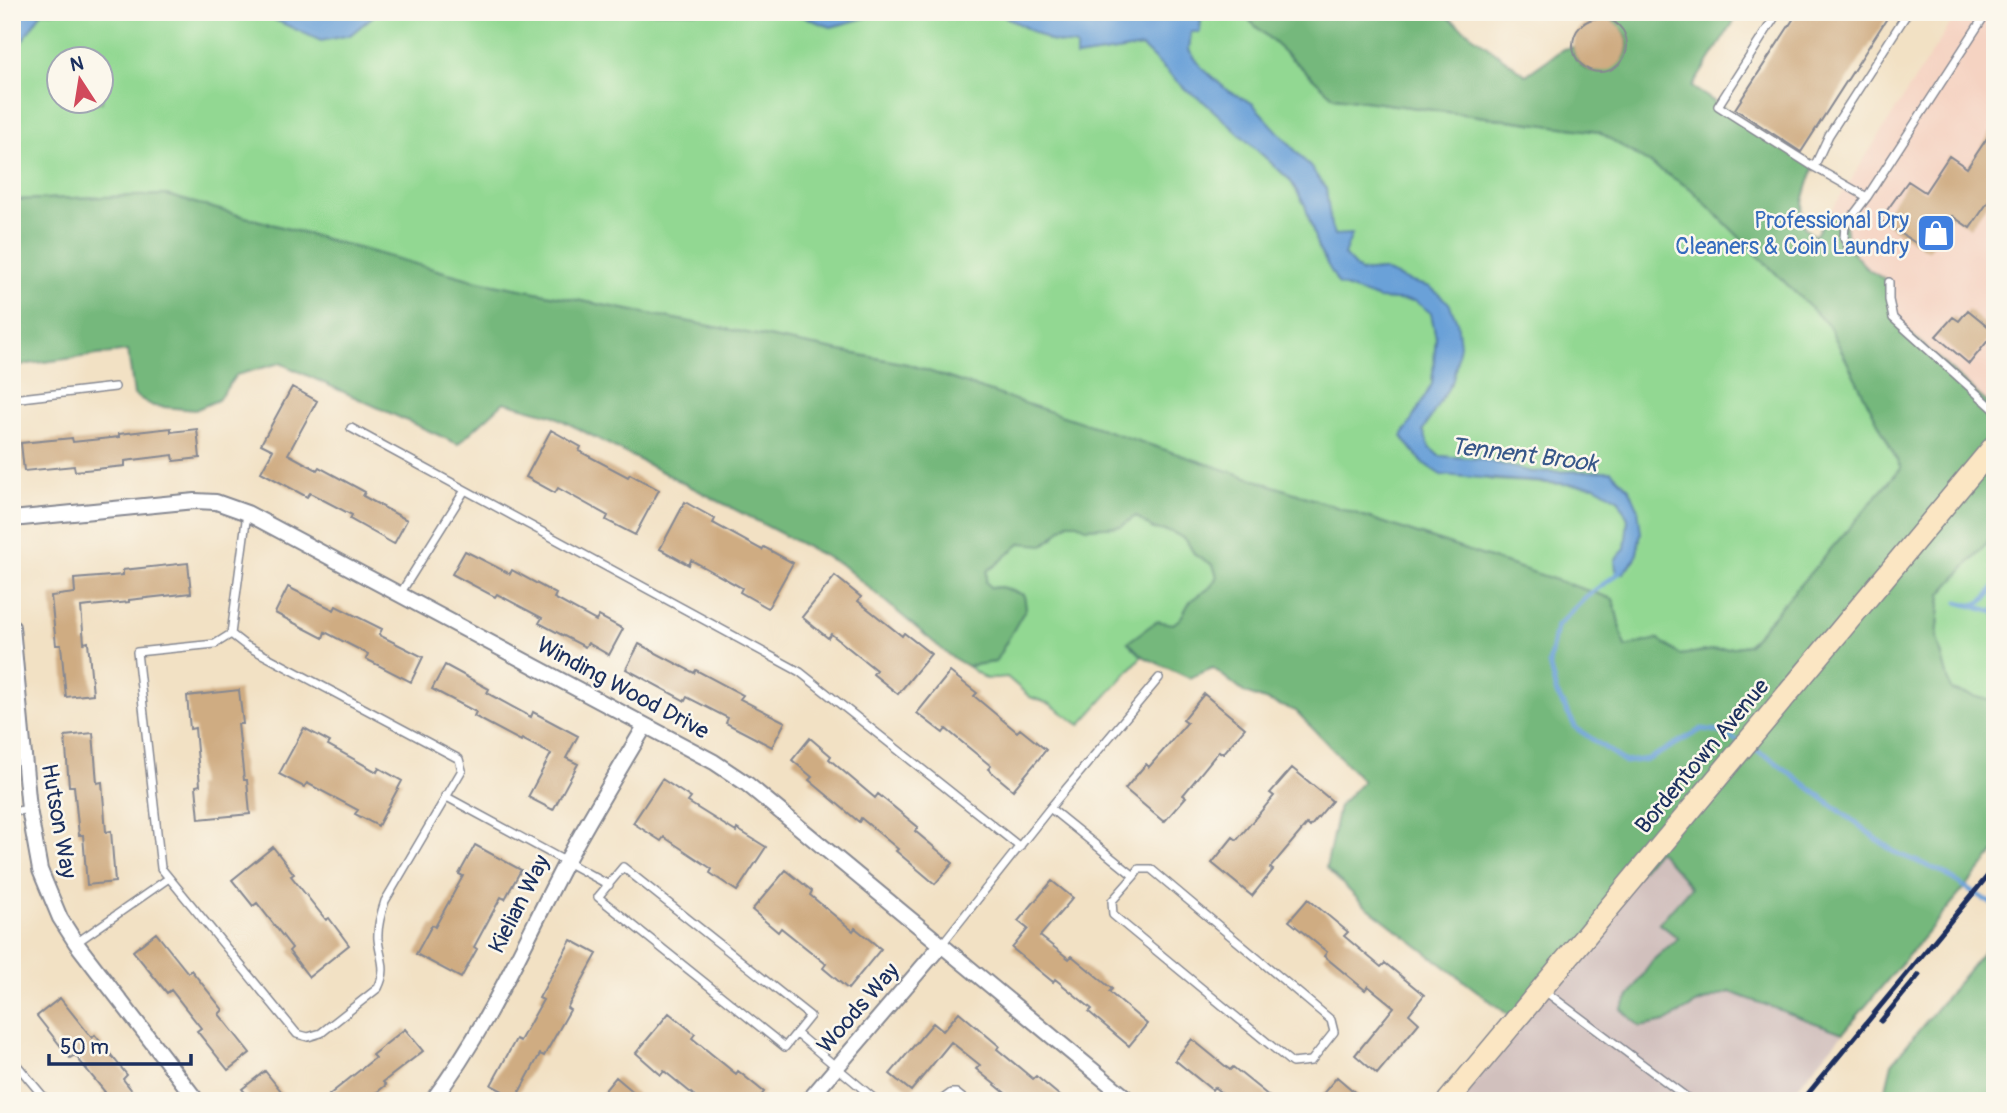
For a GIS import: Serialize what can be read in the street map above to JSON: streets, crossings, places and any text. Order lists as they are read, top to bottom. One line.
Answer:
{"streets":{"main road":["Bordentown Avenue"],"street":["Winding Wood Drive","Hutson Way","Kielian Way","Woods Way"]},"crossings":[["Winding Wood Drive","Kielian Way"],["Winding Wood Drive","Woods Way"]],"water":["Tennent Brook"],"places":{"shop":["Professional Dry Cleaners & Coin Laundry"]},"scale_bar":"50 m","north":"top"}
